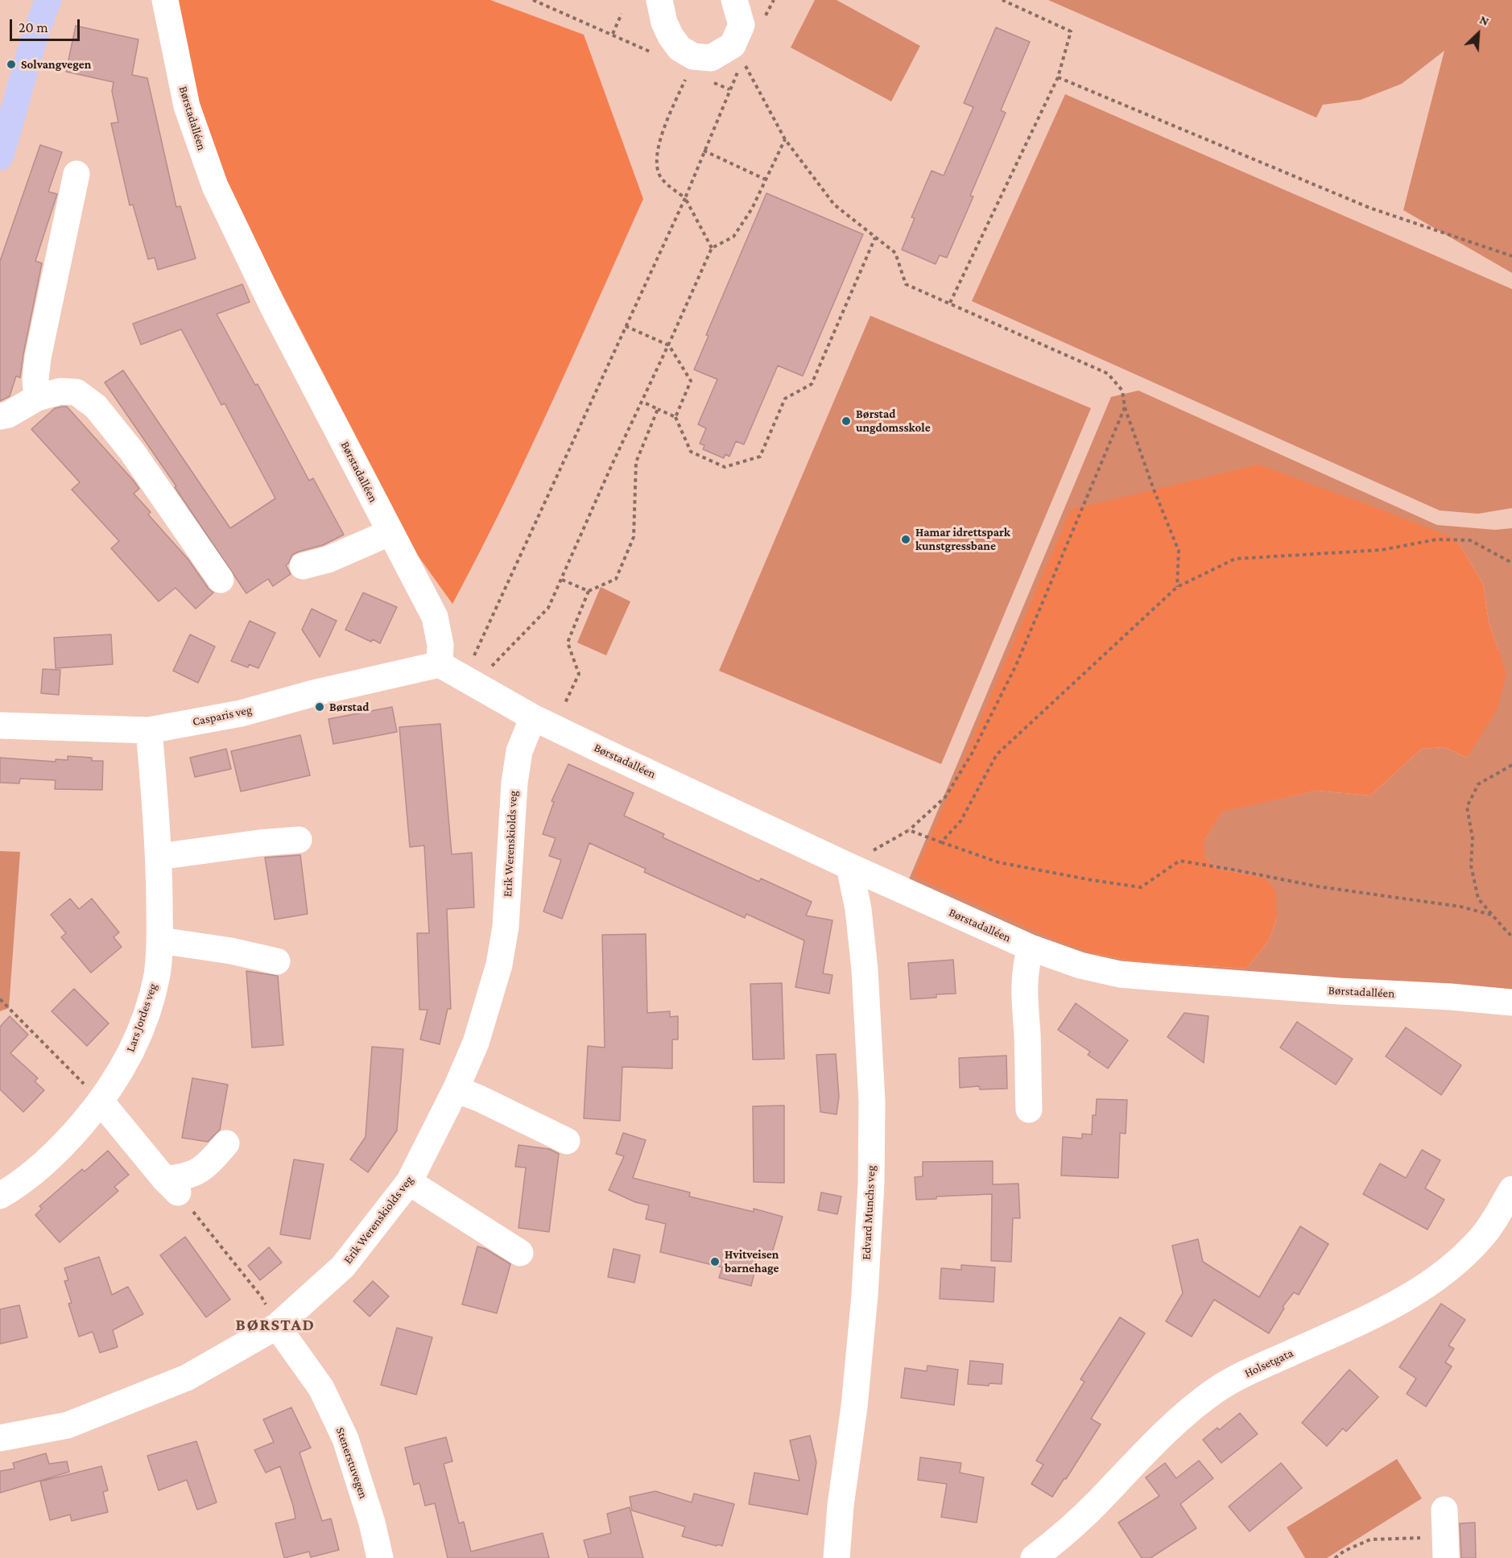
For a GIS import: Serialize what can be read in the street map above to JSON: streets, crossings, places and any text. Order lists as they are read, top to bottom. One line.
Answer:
{"streets":{"street":["Børstadalléen","Casparis veg","Erik Werenskiolds veg","Lars Jordes veg","Edvard Munchs veg","Holsetgata","Stenerstuvegen"]},"crossings":[["Børstadalléen","Casparis veg"],["Børstadalléen","Erik Werenskiolds veg"],["Børstadalléen","Edvard Munchs veg"],["Casparis veg","Lars Jordes veg"],["Erik Werenskiolds veg","Stenerstuvegen"]],"districts":["BØRSTAD"],"places":["Solvangvegen","Børstad ungdomsskole","Hamar idrettspark kunstgressbane","Børstad","Hvitveisen barnehage"],"scale_bar":"20 m","north":"top right"}
